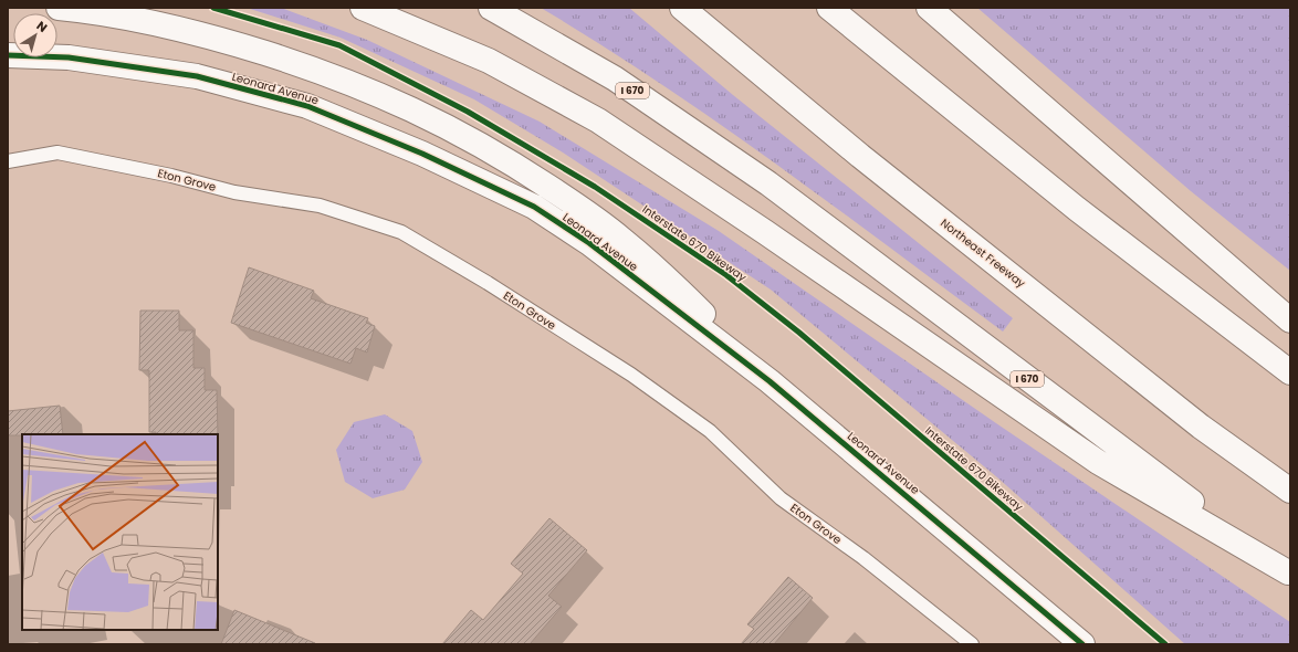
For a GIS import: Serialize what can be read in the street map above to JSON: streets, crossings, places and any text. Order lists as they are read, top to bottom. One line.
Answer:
{"streets":{"main road":["Leonard Avenue","I 670","Northeast Freeway"],"lane":["Eton Grove"],"cycle path":["Interstate 670 Bikeway"]},"north":"top right"}
